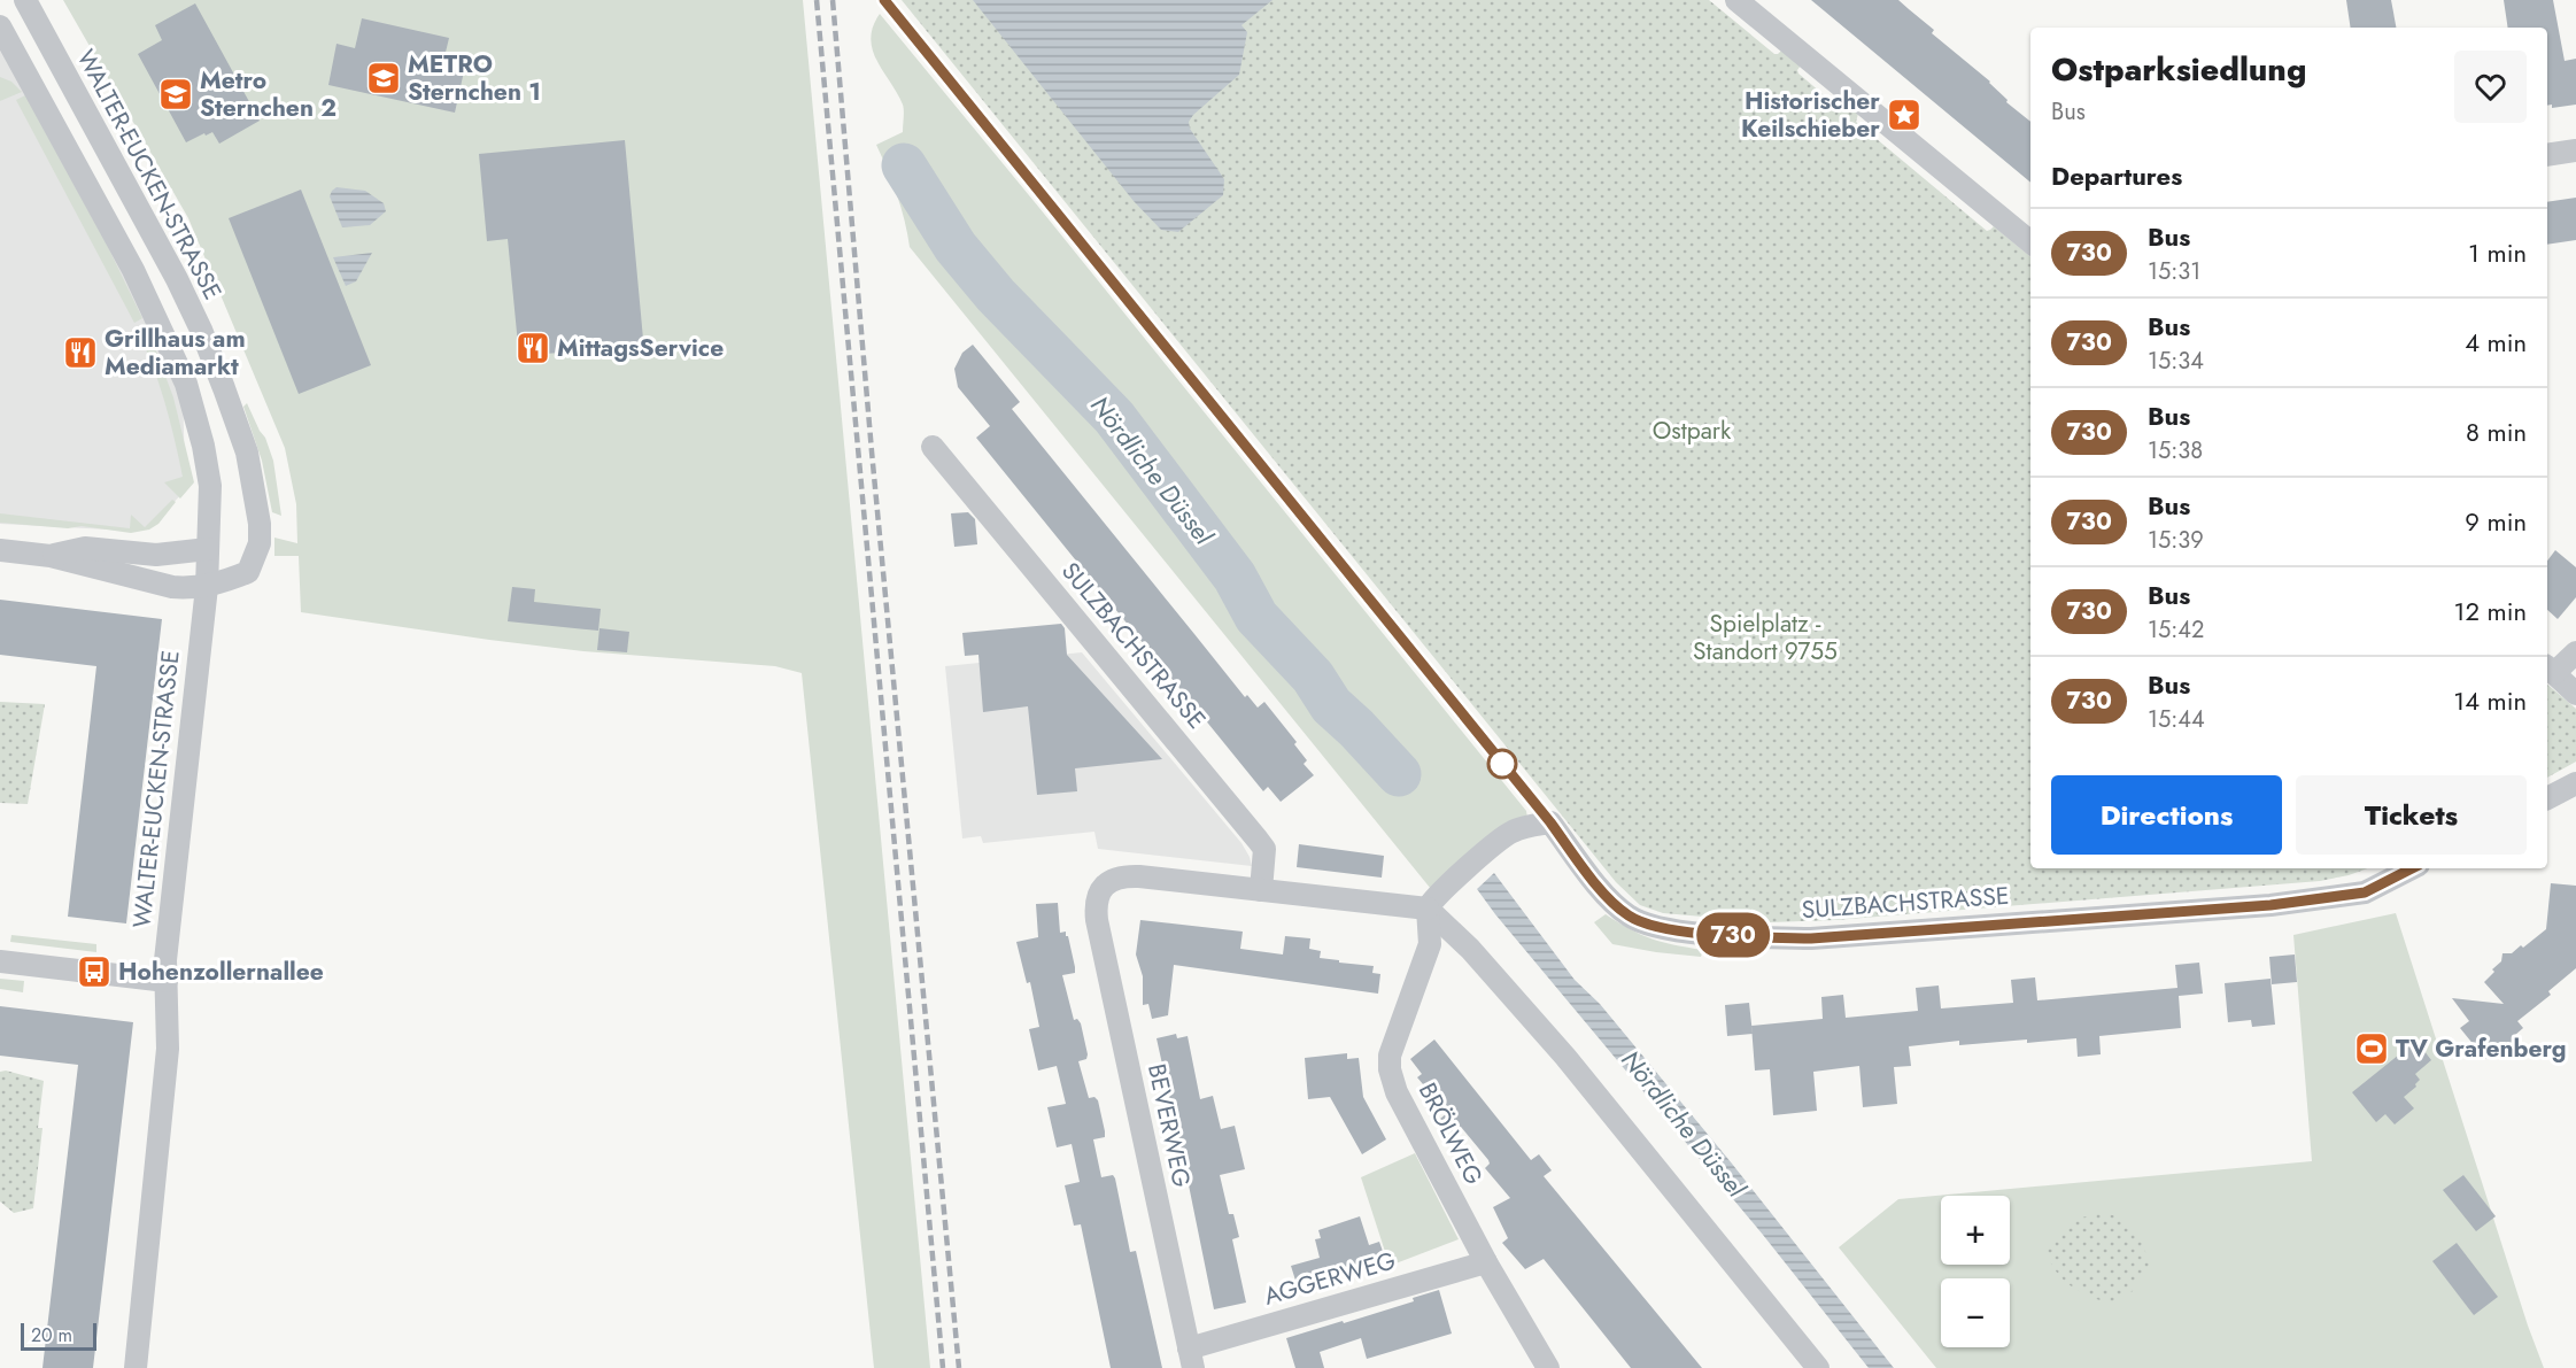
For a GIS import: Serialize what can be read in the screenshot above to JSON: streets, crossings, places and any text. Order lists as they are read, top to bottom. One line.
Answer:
{"streets":{"street":["WALTER-EUCKEN-STRASSE","SULZBACHSTRASSE","BEVERWEG","BRÖLWEG","AGGERWEG"]},"crossings":[["SULZBACHSTRASSE","BEVERWEG"],["SULZBACHSTRASSE","BRÖLWEG"],["BEVERWEG","AGGERWEG"],["BRÖLWEG","AGGERWEG"]],"water":["Nördliche Düssel"],"parks":["Ostpark","Spielplatz - Standort 9755"],"places":{"school or university":["METRO Sternchen 1","Metro Sternchen 2"],"place":["Historischer Keilschieber"],"restaurant":["MittagsService","Grillhaus am Mediamarkt"],"bus stop":["Hohenzollernallee"],"sports":["TV Grafenberg"]},"lines":["bus line 730"],"scale_bar":"20 m","page":{"on_map":"730","heading":[["Ostparksiedlung","Bus"],"Departures"],"list":[{"mark":"730","name":"Bus","note":"15:31","value":"1 min"},{"mark":"730","name":"Bus","note":"15:34","value":"4 min"},{"mark":"730","name":"Bus","note":"15:38","value":"8 min"},{"mark":"730","name":"Bus","note":"15:39","value":"9 min"},{"mark":"730","name":"Bus","note":"15:42","value":"12 min"},{"mark":"730","name":"Bus","note":"15:44","value":"14 min"}],"buttons":["Directions","Tickets"],"map_buttons":["+","−"],"scale":"20 m"}}
